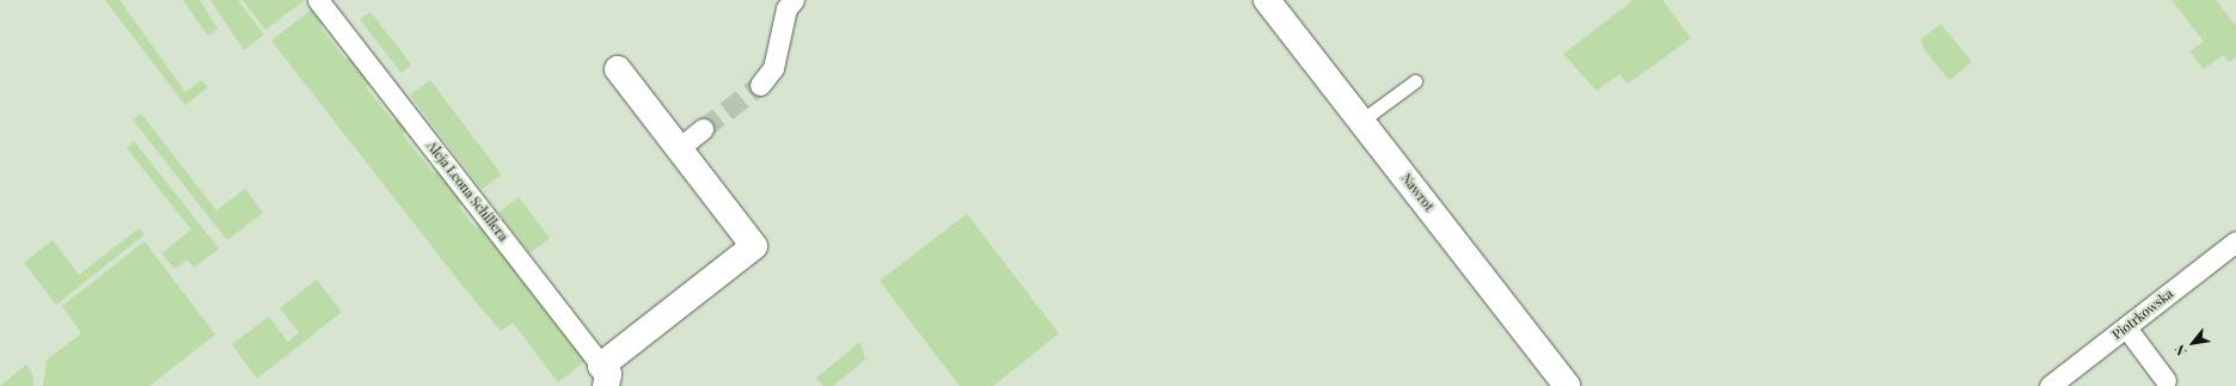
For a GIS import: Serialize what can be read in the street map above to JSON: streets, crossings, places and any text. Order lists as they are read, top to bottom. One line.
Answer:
{"streets":{"street":["Aleja Leona Schillera","Nawrot","Piotrkowska"]},"north":"bottom left"}
